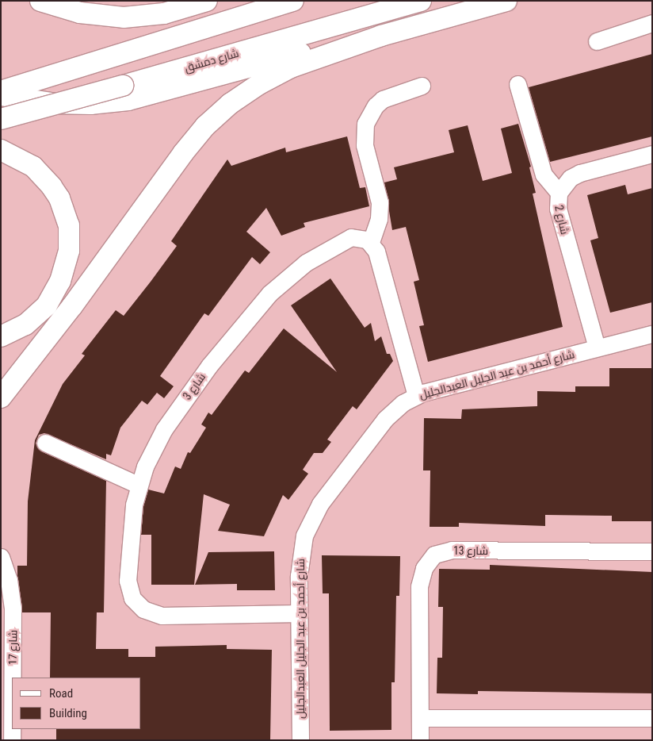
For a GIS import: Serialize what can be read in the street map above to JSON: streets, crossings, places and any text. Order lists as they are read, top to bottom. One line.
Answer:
{"streets":{"main road":["شارع دمشق"],"street":["شارع 2","شارع أحمد بن عبد الجليل العبدالجليل","شارع 3","شارع 13","شارع 17"]},"crossings":[["شارع 2","شارع أحمد بن عبد الجليل العبدالجليل"],["شارع أحمد بن عبد الجليل العبدالجليل","شارع 3"]],"legend":["Road","Building"]}
